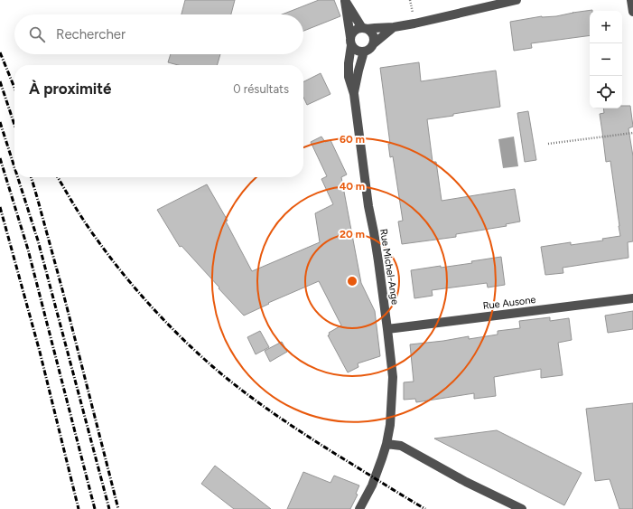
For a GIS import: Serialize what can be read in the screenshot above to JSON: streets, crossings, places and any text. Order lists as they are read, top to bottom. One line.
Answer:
{"streets":{"street":["Rue Michel-Ange","Rue Ausone"]},"crossings":[["Rue Michel-Ange","Rue Ausone"]],"page":{"map_buttons":["+","−"],"search":"Rechercher","heading":["À proximité","0 résultats"]},"rings":["60 m","40 m","20 m"]}
